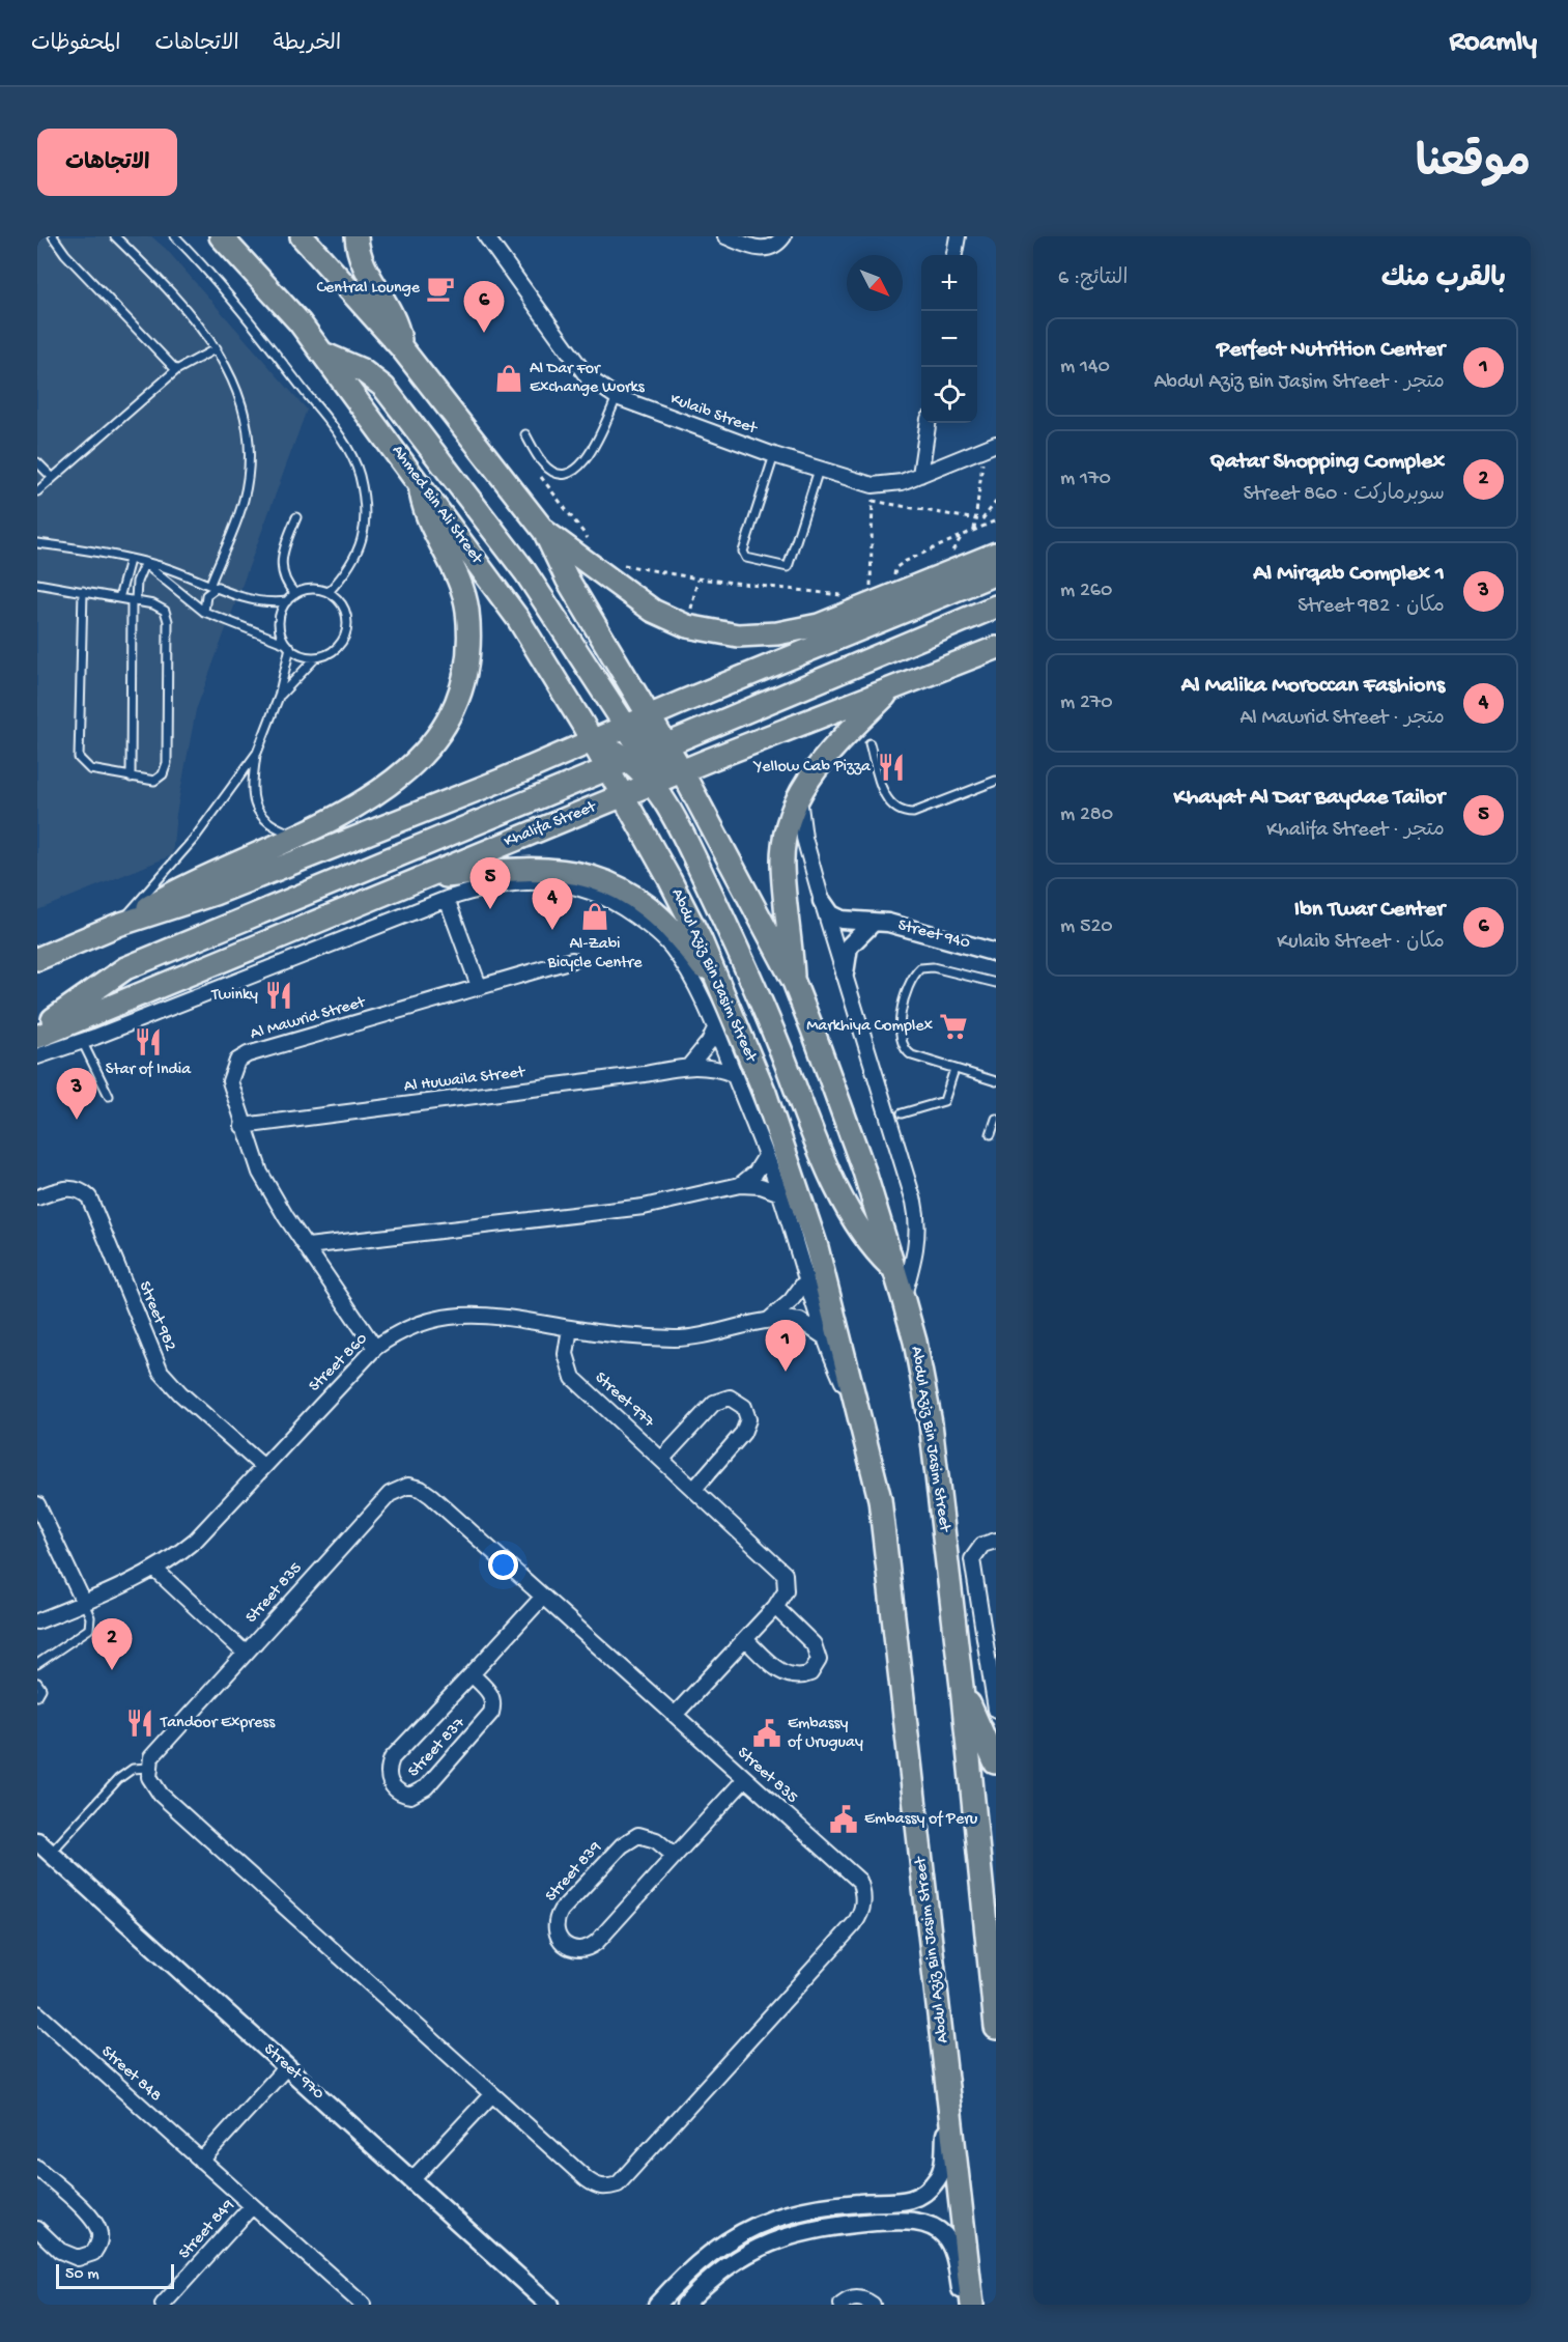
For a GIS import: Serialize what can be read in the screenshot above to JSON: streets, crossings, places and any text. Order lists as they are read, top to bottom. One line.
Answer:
{"streets":{"main road":["Ahmed Bin Ali Street","Khalifa Street","Abdul Aziz Bin Jasim Street"],"street":["Kulaib Street","Street 940","Al Mawrid Street","Al Huwaila Street","Street 982","Street 860","Street 977","Street 835","Street 837","Street 839","Street 970","Street 848","Street 849"]},"crossings":[["Ahmed Bin Ali Street","Khalifa Street"],["Ahmed Bin Ali Street","Abdul Aziz Bin Jasim Street"],["Khalifa Street","Abdul Aziz Bin Jasim Street"],["Abdul Aziz Bin Jasim Street","Al Huwaila Street"],["Abdul Aziz Bin Jasim Street","Street 860"],["Al Mawrid Street","Al Huwaila Street"],["Al Mawrid Street","Street 860"],["Street 982","Street 860"],["Street 860","Street 977"],["Street 977","Street 835"],["Street 835","Street 837"],["Street 835","Street 839"],["Street 848","Street 849"]],"places":{"cafe":["Central Lounge"],"shop":["Al Dar For Exchange Works","Al-Zabi Bicycle Centre"],"restaurant":["Yellow Cab Pizza","Twinky","Star of India","Tandoor Express"],"supermarket":["Markhiya Complex"],"public building":["Embassy of Uruguay","Embassy of Peru"]},"scale_bar":"50 m","north":"bottom right","page":{"header":"Roamly","nav":["الخريطة","الاتجاهات","المحفوظات"],"title":"موقعنا","buttons":"الاتجاهات","heading":["بالقرب منك","النتائج: 6"],"map_buttons":["+","−"],"pins":["6","5","4","3","1","2"],"list":[{"mark":"1","name":"Perfect Nutrition Center","note":"متجر · Abdul Aziz Bin Jasim Street","value":"140 m"},{"mark":"2","name":"Qatar Shopping Complex","note":"سوبرماركت · Street 860","value":"170 m"},{"mark":"3","name":"Al Mirqab Complex 1","note":"مكان · Street 982","value":"260 m"},{"mark":"4","name":"Al Malika Moroccan Fashions","note":"متجر · Al Mawrid Street","value":"270 m"},{"mark":"5","name":"Khayat Al Dar Baydae Tailor","note":"متجر · Khalifa Street","value":"280 m"},{"mark":"6","name":"Ibn Twar Center","note":"مكان · Kulaib Street","value":"520 m"}],"scale":"50 m"}}
